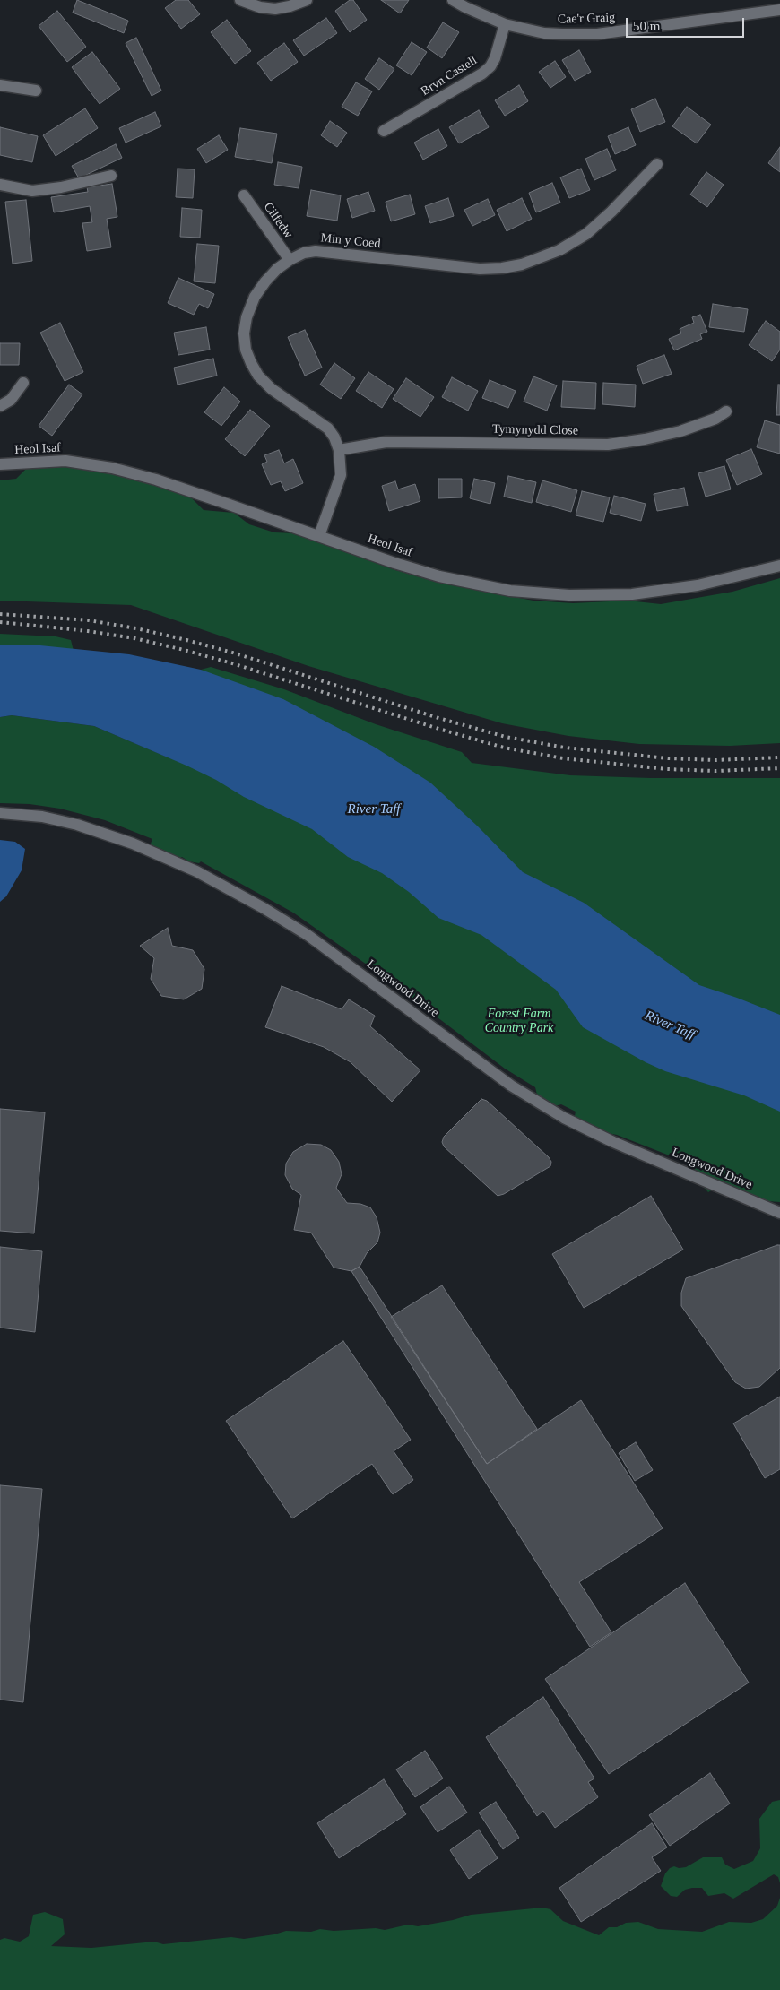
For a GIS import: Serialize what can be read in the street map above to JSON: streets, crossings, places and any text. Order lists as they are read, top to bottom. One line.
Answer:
{"streets":{"street":["Cae'r Graig","Bryn Castell","Cilfedw","Min y Coed","Tymynydd Close","Heol Isaf","Longwood Drive"]},"crossings":[["Cae'r Graig","Bryn Castell"],["Cilfedw","Min y Coed"],["Min y Coed","Tymynydd Close"],["Min y Coed","Heol Isaf"]],"water":["River Taff"],"parks":["Forest Farm Country Park"],"scale_bar":"50 m"}
